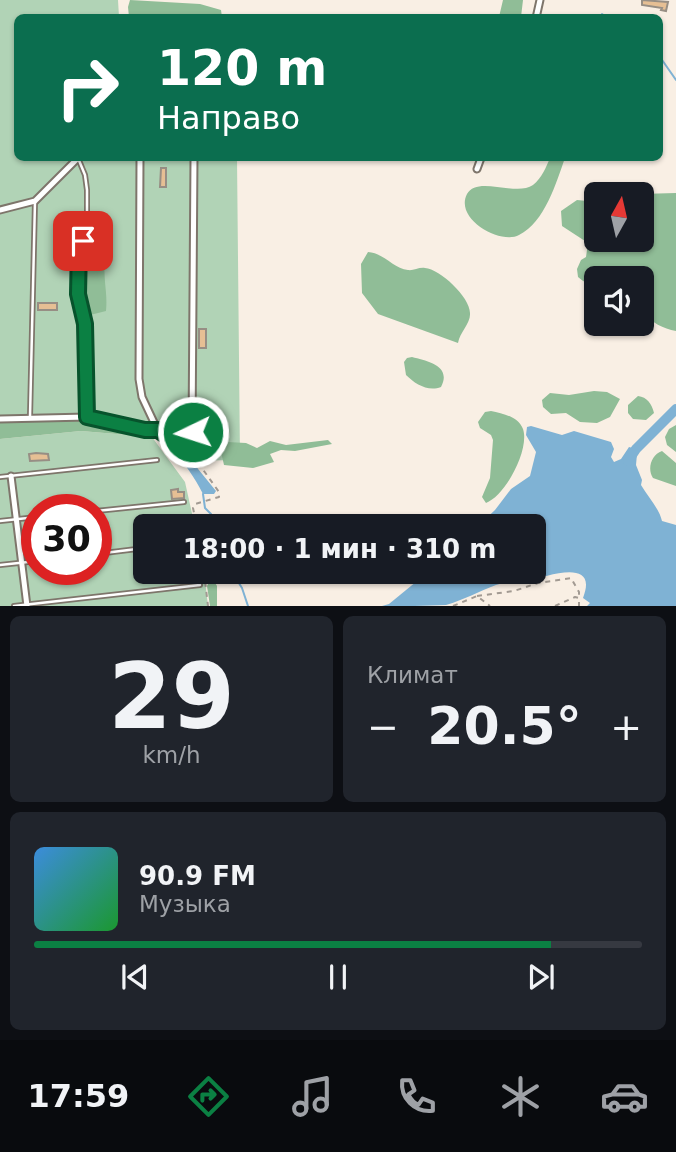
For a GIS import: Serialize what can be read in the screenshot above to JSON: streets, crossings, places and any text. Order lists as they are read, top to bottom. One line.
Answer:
{"north":"top","page":{"turn":["120 m","Направо"],"limit":"30","trip":"18:00 · 1 мин · 310 m","tile":[["29","km/h"],"Климат"],"heat":["−","20.5°","+"],"song":["90.9 FM","Музыка"],"tabs":"17:59"}}
